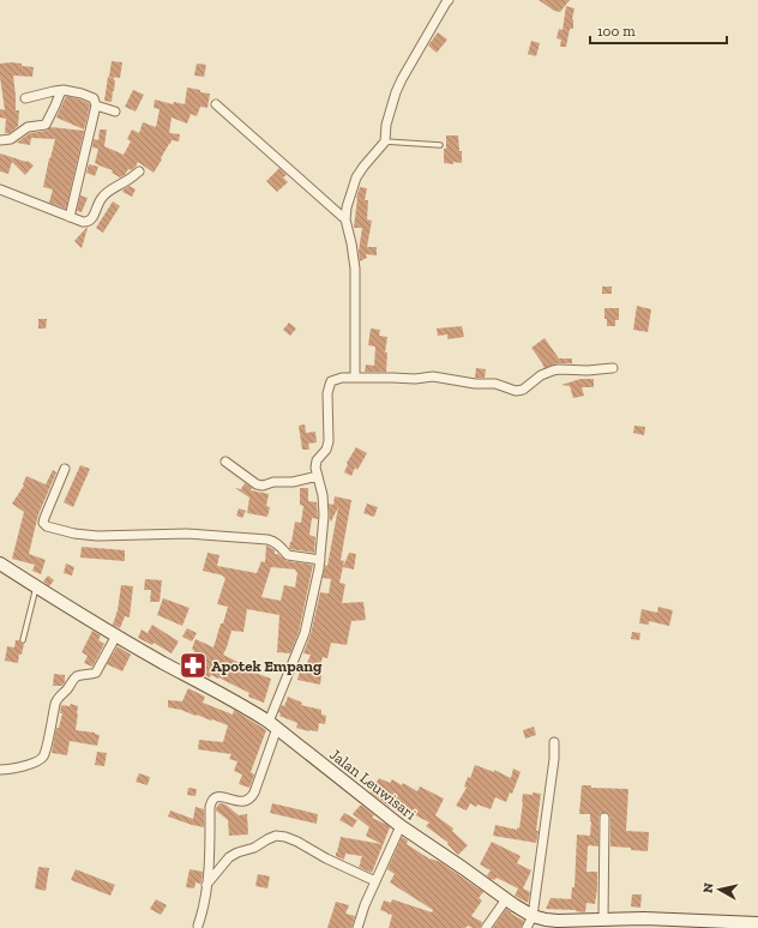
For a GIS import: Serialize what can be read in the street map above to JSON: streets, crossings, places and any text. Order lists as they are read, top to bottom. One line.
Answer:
{"streets":{"main road":["Jalan Leuwisari"]},"places":{"pharmacy":["Apotek Empang"]},"scale_bar":"100 m","north":"left"}
